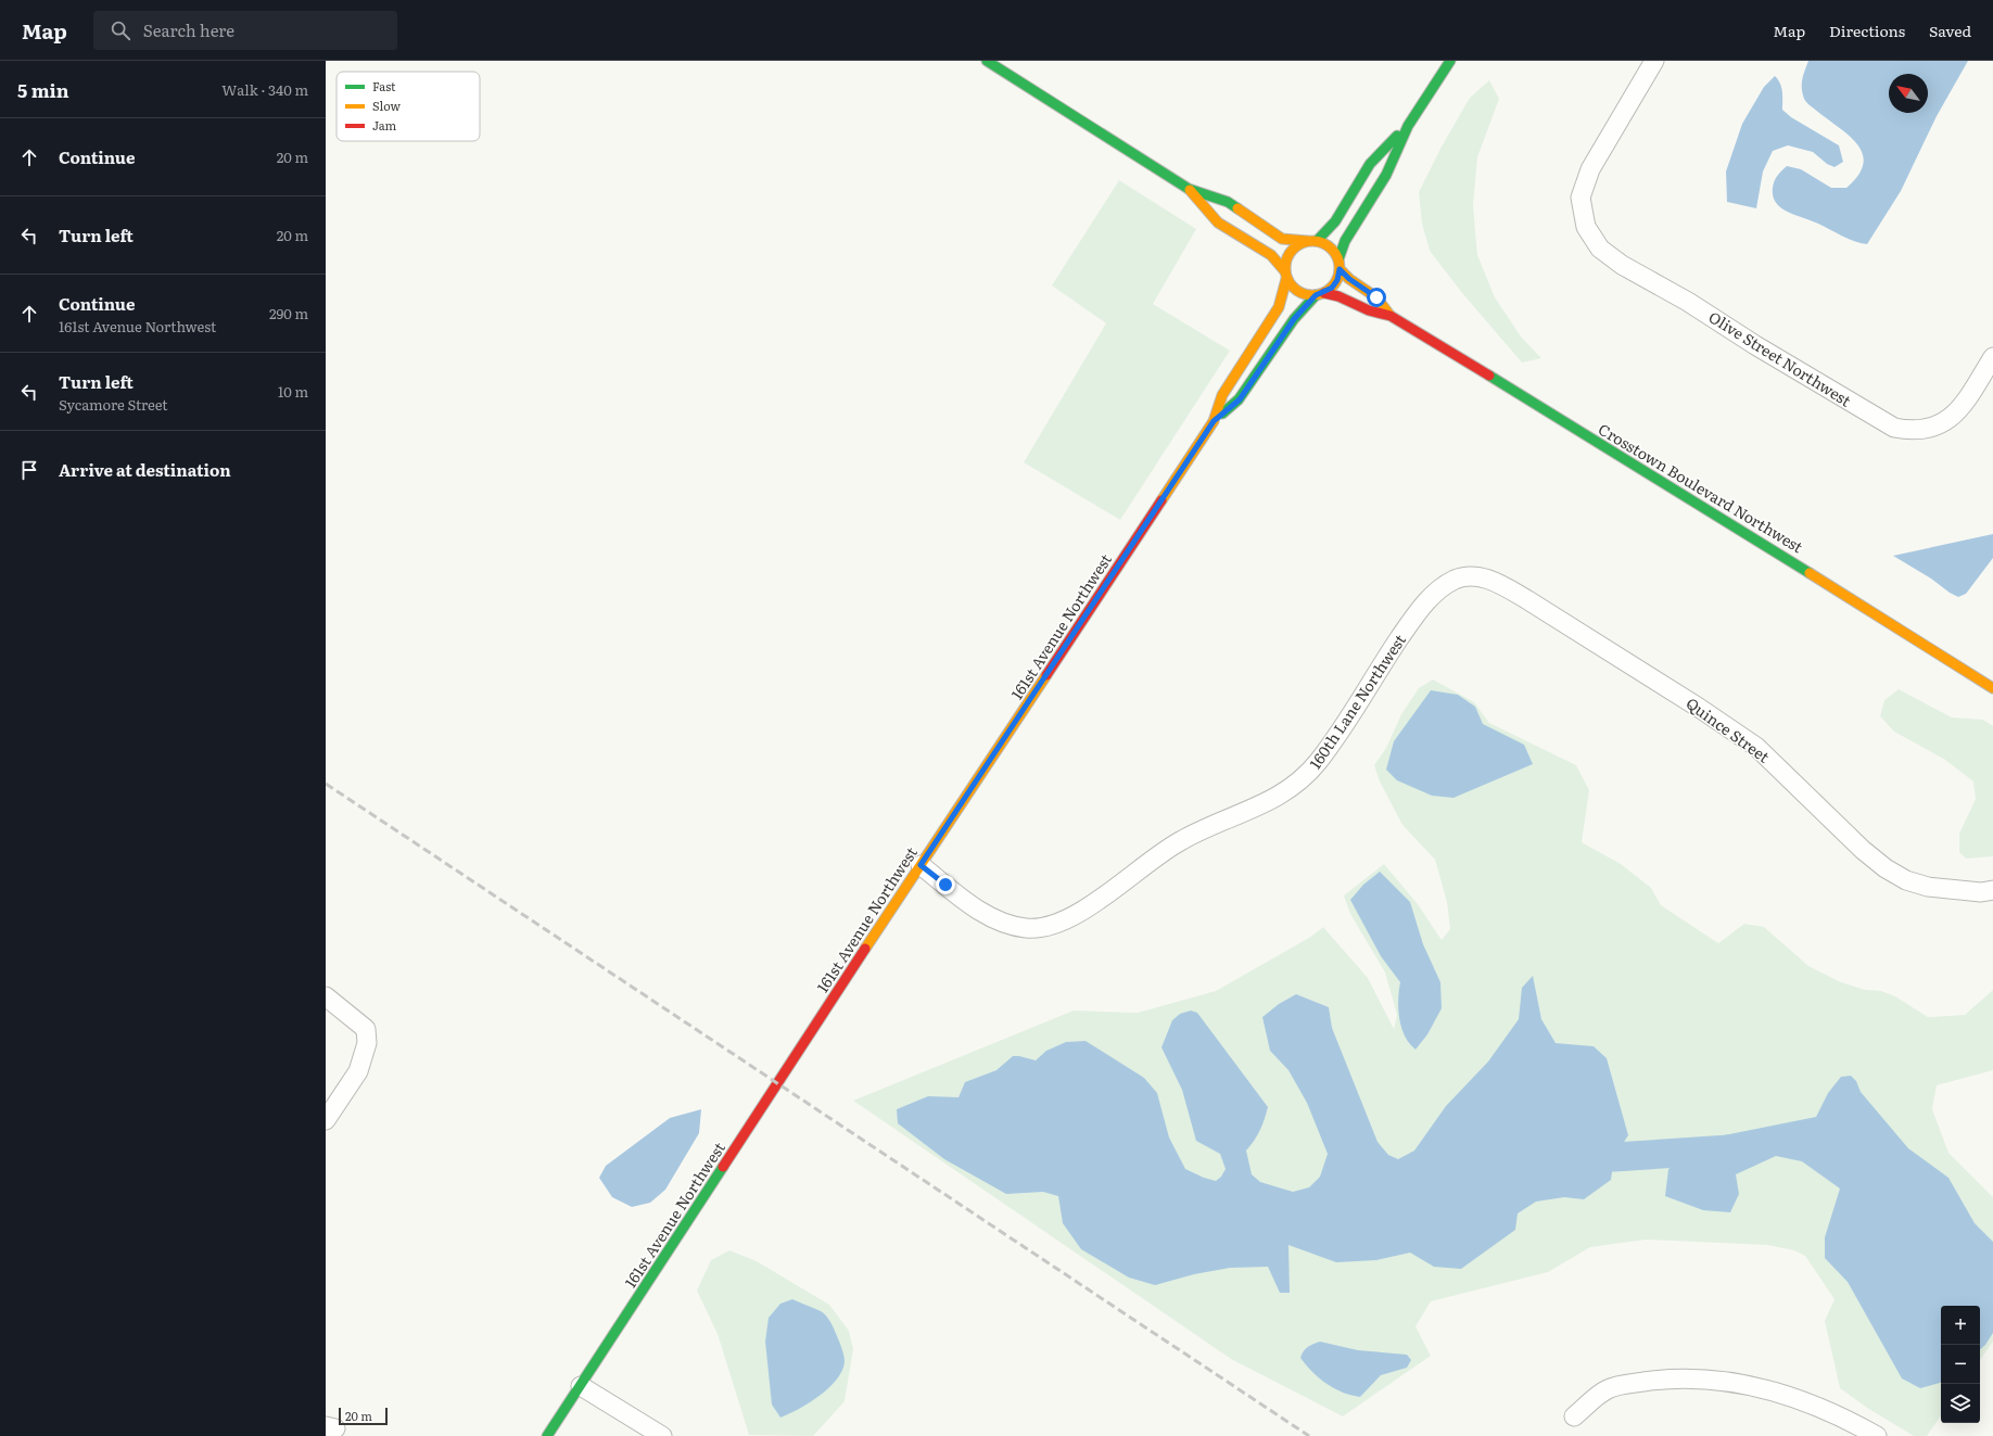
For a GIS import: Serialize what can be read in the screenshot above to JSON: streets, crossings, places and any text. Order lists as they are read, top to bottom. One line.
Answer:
{"streets":{"main road":["Crosstown Boulevard Northwest","161st Avenue Northwest"],"street":["Olive Street Northwest","160th Lane Northwest","Quince Street"]},"crossings":[["Crosstown Boulevard Northwest","161st Avenue Northwest"],["161st Avenue Northwest","160th Lane Northwest"],["160th Lane Northwest","Quince Street"]],"legend":["Fast","Slow","Jam"],"scale_bar":"20 m","north":"top left","page":{"header":"Map","search":"Search here","nav":["Map","Directions","Saved"],"heading":["5 min","Walk · 340 m"],"list":[["Continue","20 m"],["Turn left","20 m"],["Continue","161st Avenue Northwest","290 m"],["Turn left","Sycamore Street","10 m"],"Arrive at destination"],"map_buttons":["+","−"],"scale":"20 m"}}
